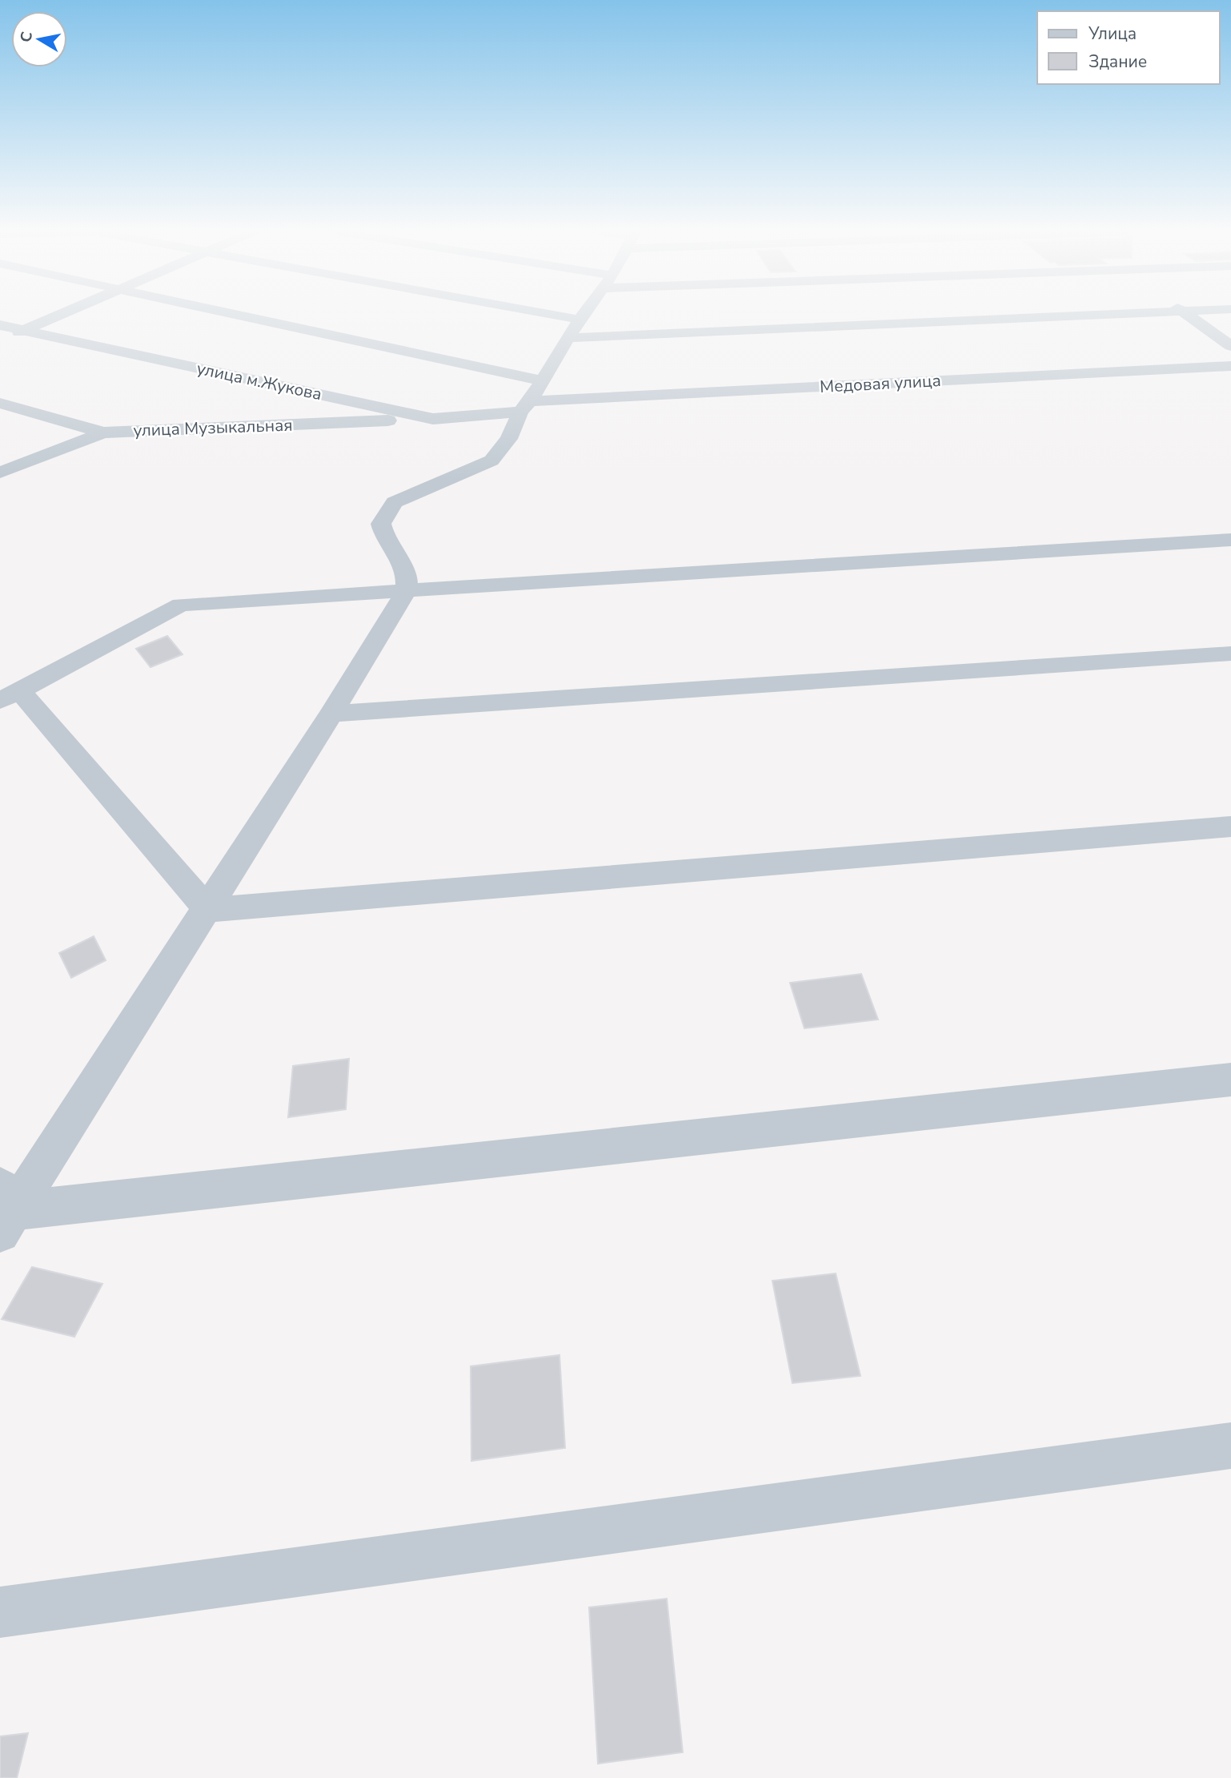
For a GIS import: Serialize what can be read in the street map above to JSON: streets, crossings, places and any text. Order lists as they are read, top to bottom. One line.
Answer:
{"streets":{"street":["улица м.Жукова","Медовая улица","улица Музыкальная"]},"crossings":[["улица м.Жукова","Медовая улица"],["улица м.Жукова","улица Музыкальная"]],"legend":["Улица","Здание"],"north":"left"}
